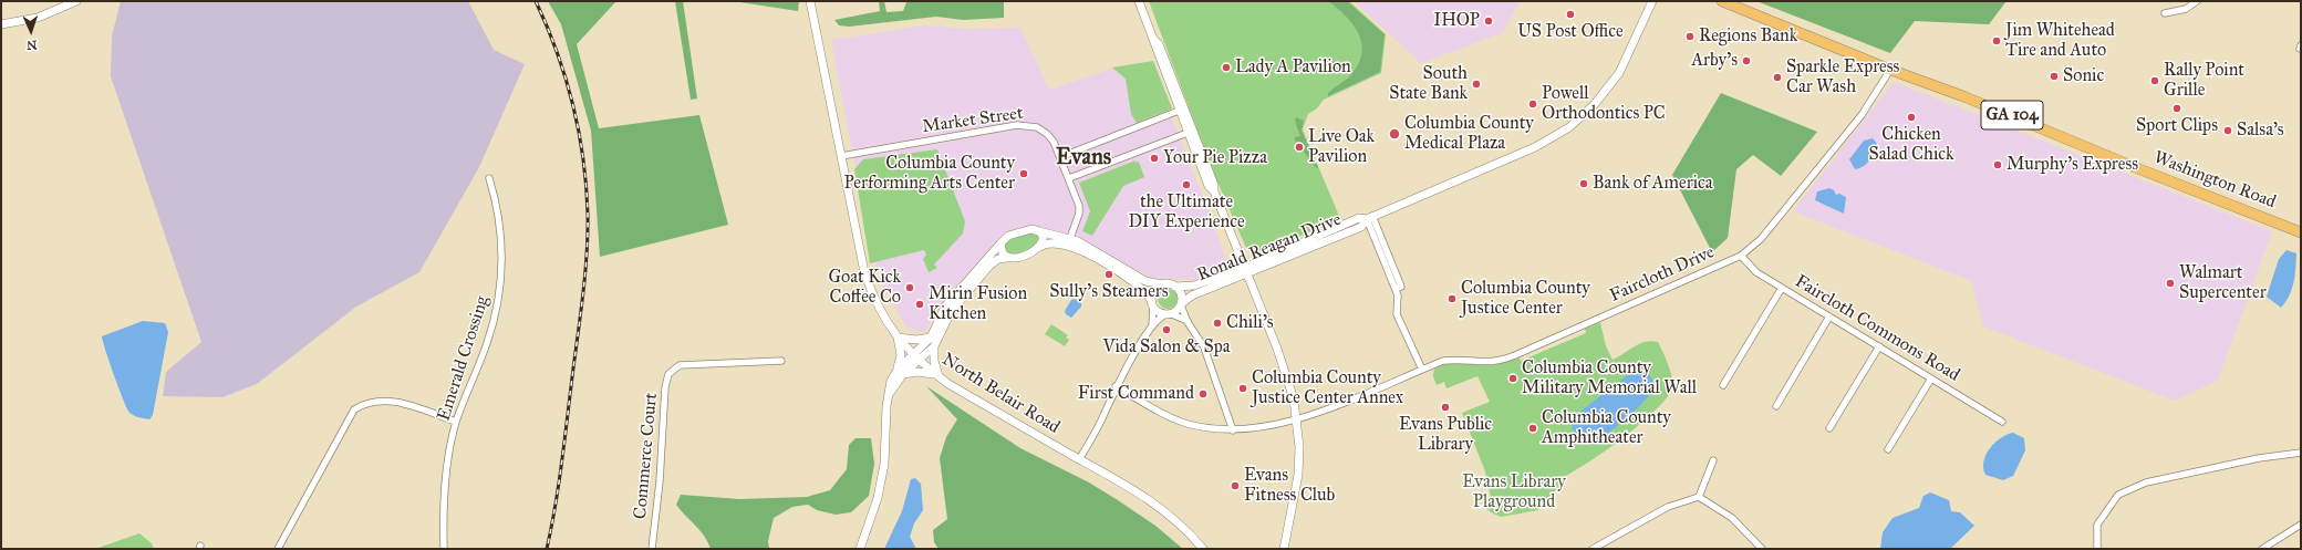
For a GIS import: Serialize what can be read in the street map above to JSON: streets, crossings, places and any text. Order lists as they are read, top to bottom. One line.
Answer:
{"streets":{"main road":["GA 104","Washington Road"],"street":["Market Street","Ronald Reagan Drive","Faircloth Drive","Faircloth Commons Road","Emerald Crossing","North Belair Road","Commerce Court"]},"crossings":[["Market Street","Ronald Reagan Drive"],["Market Street","North Belair Road"],["Washington Road","Faircloth Drive"],["Ronald Reagan Drive","North Belair Road"],["Faircloth Drive","Faircloth Commons Road"]],"districts":["Evans"],"parks":["Evans Library Playground"],"places":["US Post Office","IHOP","Regions Bank","Jim Whitehead Tire and Auto","Arby's","Lady A Pavilion","Sonic","Sparkle Express Car Wash","Rally Point Grille","South State Bank","Powell Orthodontics PC","Sport Clips","Chicken Salad Chick","Salsa's","Columbia County Medical Plaza","Live Oak Pavilion","Your Pie Pizza","Murphy's Express","Columbia County Performing Arts Center","Bank of America","the Ultimate DIY Experience","Sully's Steamers","Walmart Supercenter","Goat Kick Coffee Co","Columbia County Justice Center","Mirin Fusion Kitchen","Chili's","Vida Salon & Spa","Columbia County Military Memorial Wall","Columbia County Justice Center Annex","First Command","Evans Public Library","Columbia County Amphitheater","Evans Fitness Club"],"north":"bottom"}
